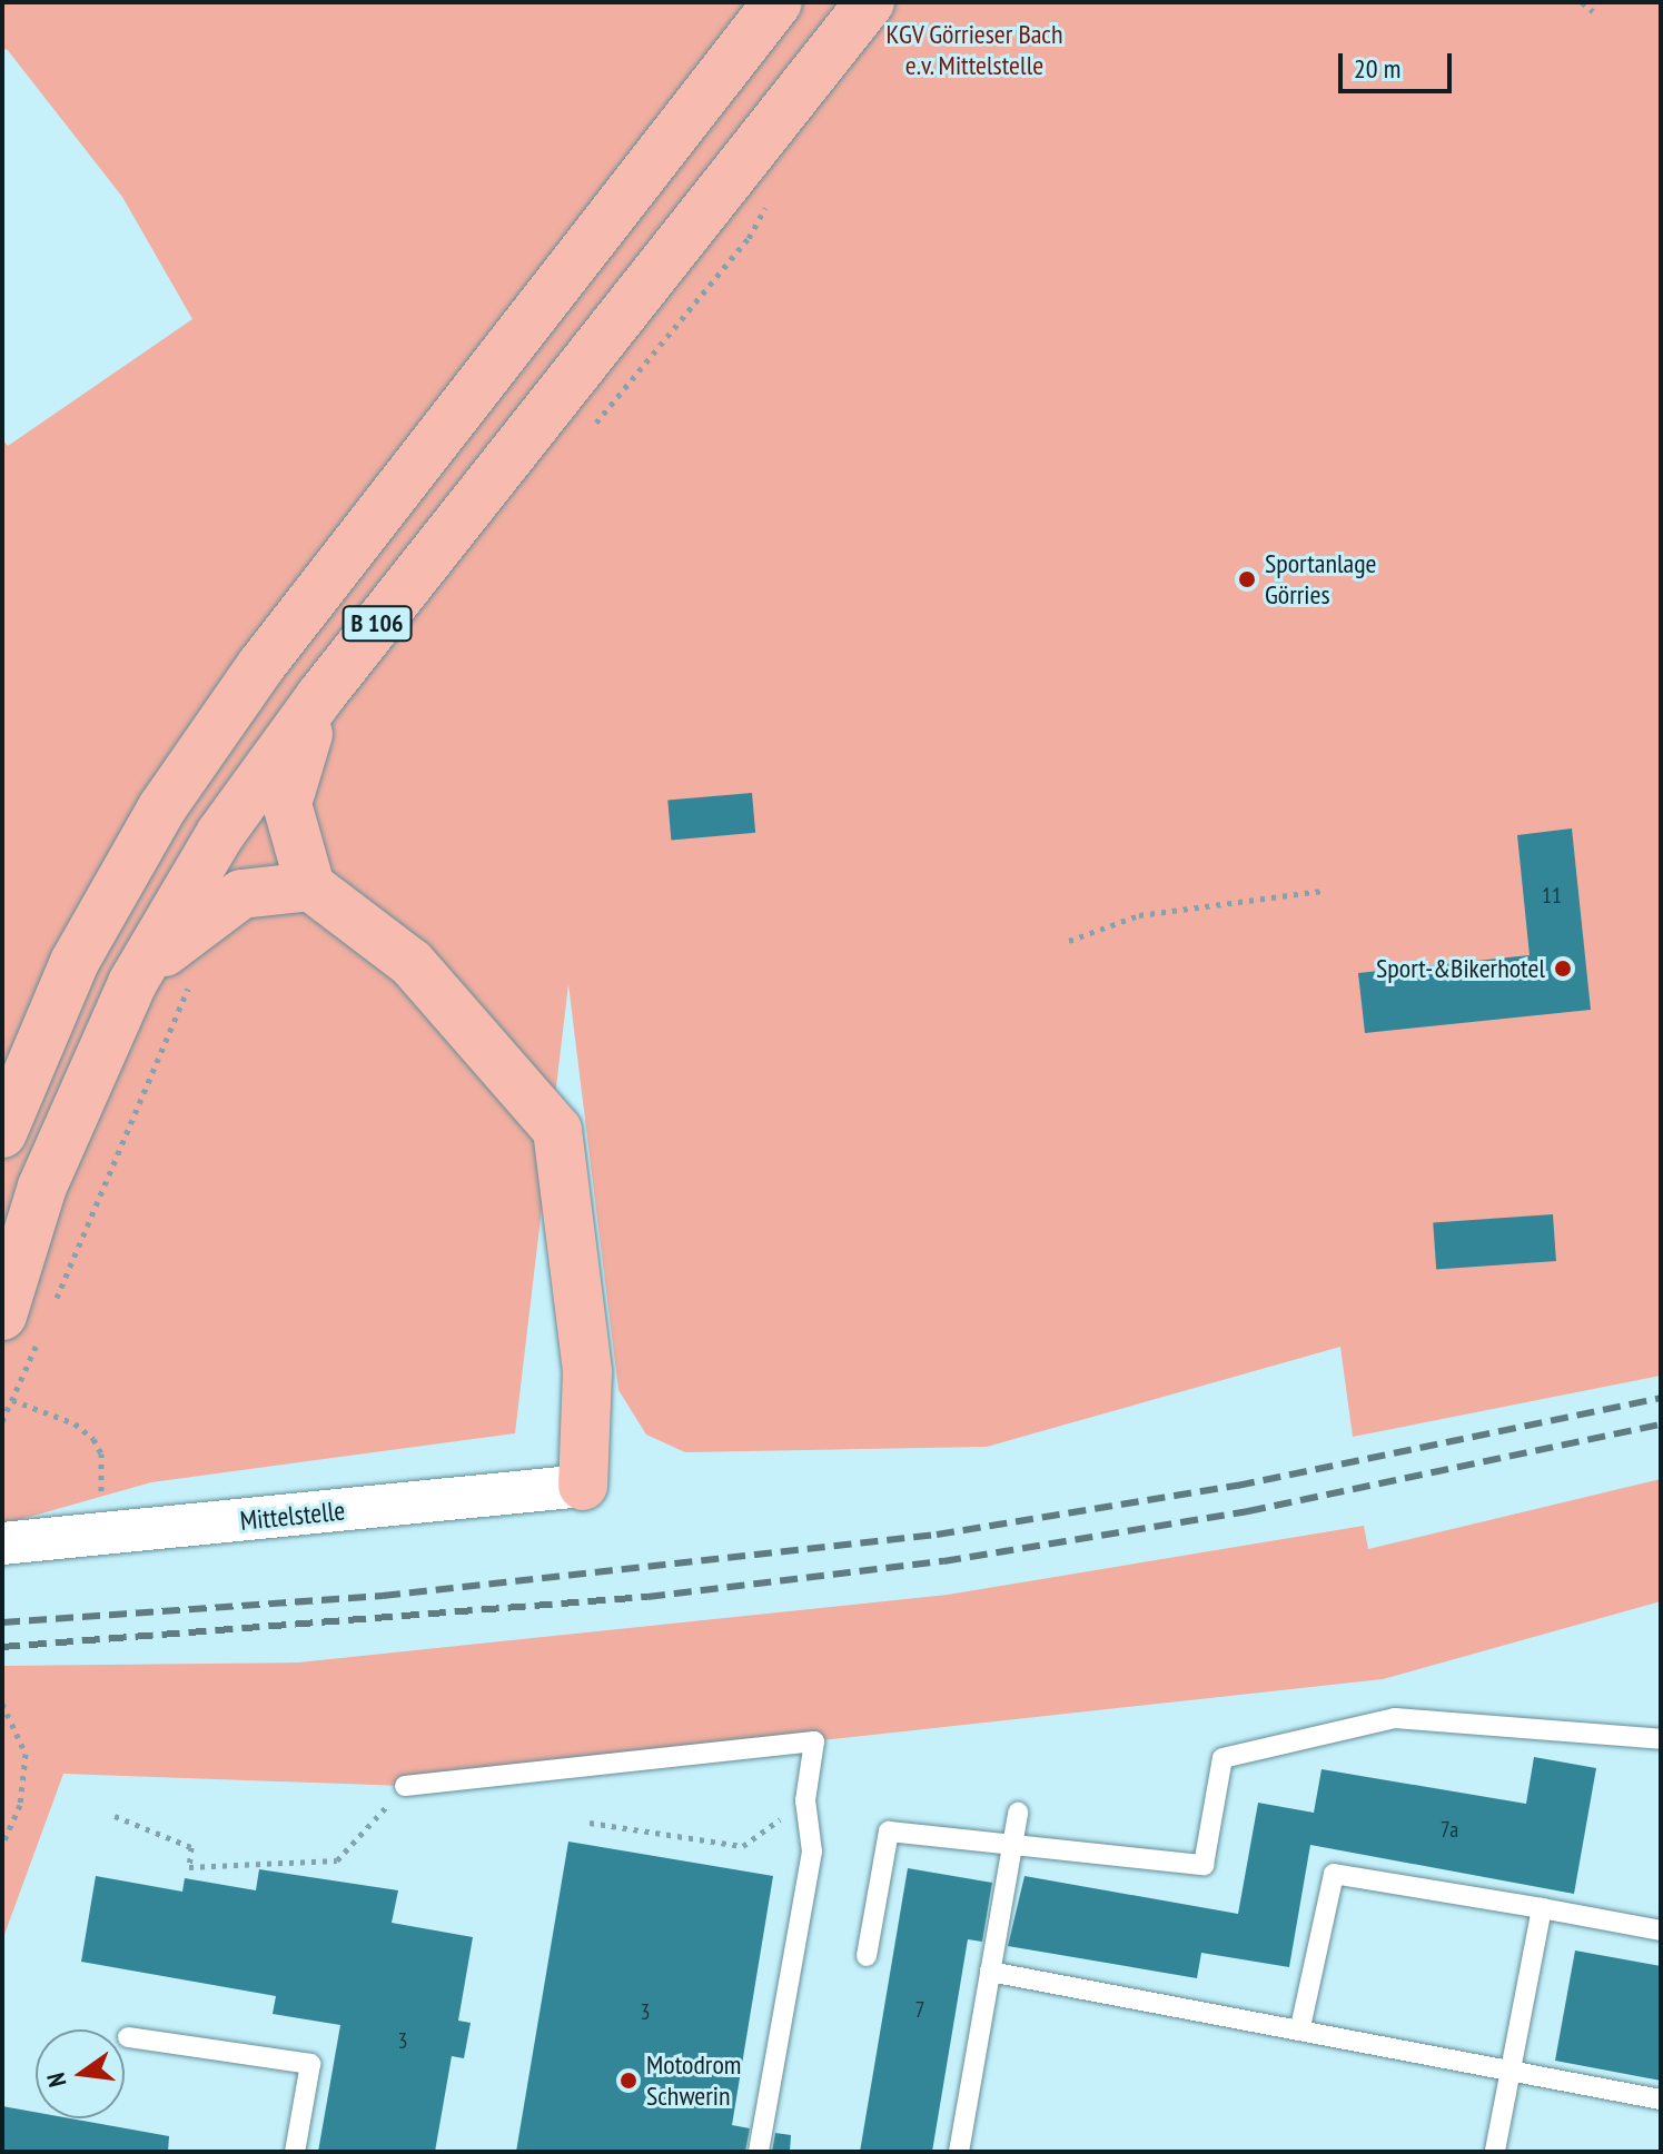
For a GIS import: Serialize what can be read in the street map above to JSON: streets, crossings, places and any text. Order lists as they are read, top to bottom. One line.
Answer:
{"streets":{"highway":["B 106"],"street":["Mittelstelle"]},"parks":["KGV Görrieser Bach e.v. Mittelstelle"],"places":["Sportanlage Görries","Sport-&Bikerhotel","Motodrom Schwerin"],"house_numbers":["11","7a","7","3","3"],"scale_bar":"20 m","north":"left"}
